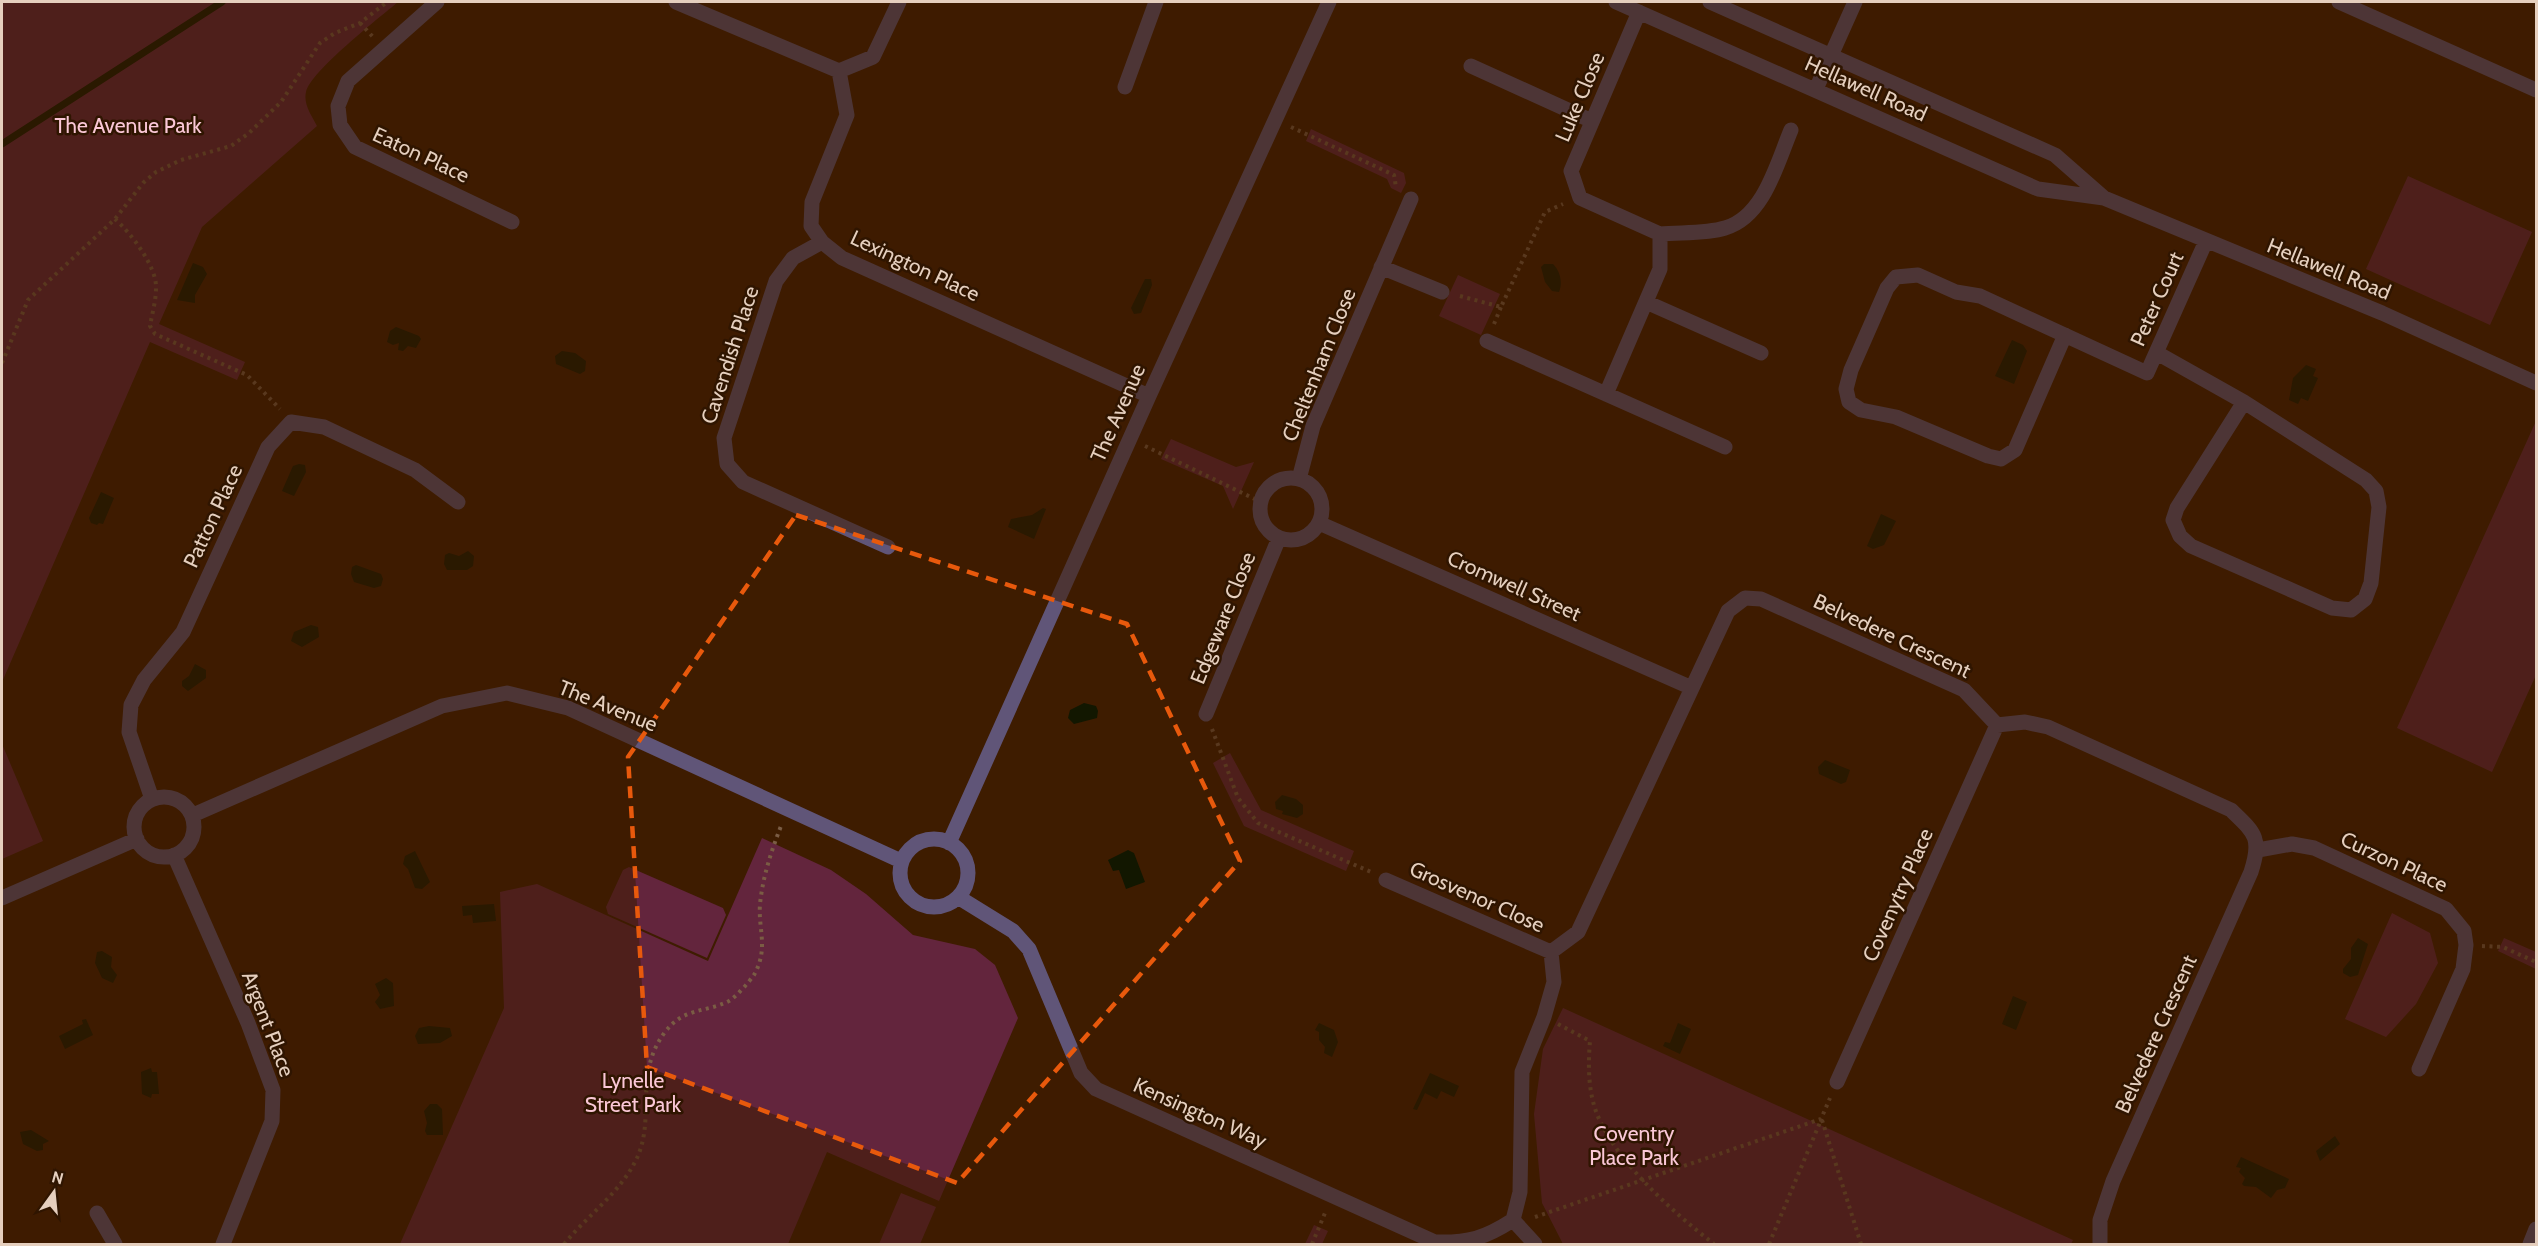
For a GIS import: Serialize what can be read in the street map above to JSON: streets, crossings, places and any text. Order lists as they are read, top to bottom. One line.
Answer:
{"streets":{"street":["Hellawell Road","Luke Close","Eaton Place","Lexington Place","Peter Court","Cavendish Place","Cheltenham Close","The Avenue","Patton Place","Cromwell Street","Edgeware Close","Belvedere Crescent","Curzon Place","Covenytry Place","Grosvenor Close","Argent Place","Kensington Way"]},"crossings":[["Hellawell Road","Luke Close"],["Hellawell Road","Peter Court"],["Lexington Place","Cavendish Place"],["Lexington Place","The Avenue"],["Cheltenham Close","Cromwell Street"],["Cheltenham Close","Edgeware Close"],["The Avenue","Patton Place"],["The Avenue","Argent Place"],["The Avenue","Kensington Way"],["Patton Place","Argent Place"],["Cromwell Street","Edgeware Close"],["Cromwell Street","Belvedere Crescent"],["Belvedere Crescent","Curzon Place"],["Belvedere Crescent","Covenytry Place"],["Belvedere Crescent","Grosvenor Close"]],"parks":["The Avenue Park","Lynelle Street Park","Coventry Place Park"],"north":"top"}
